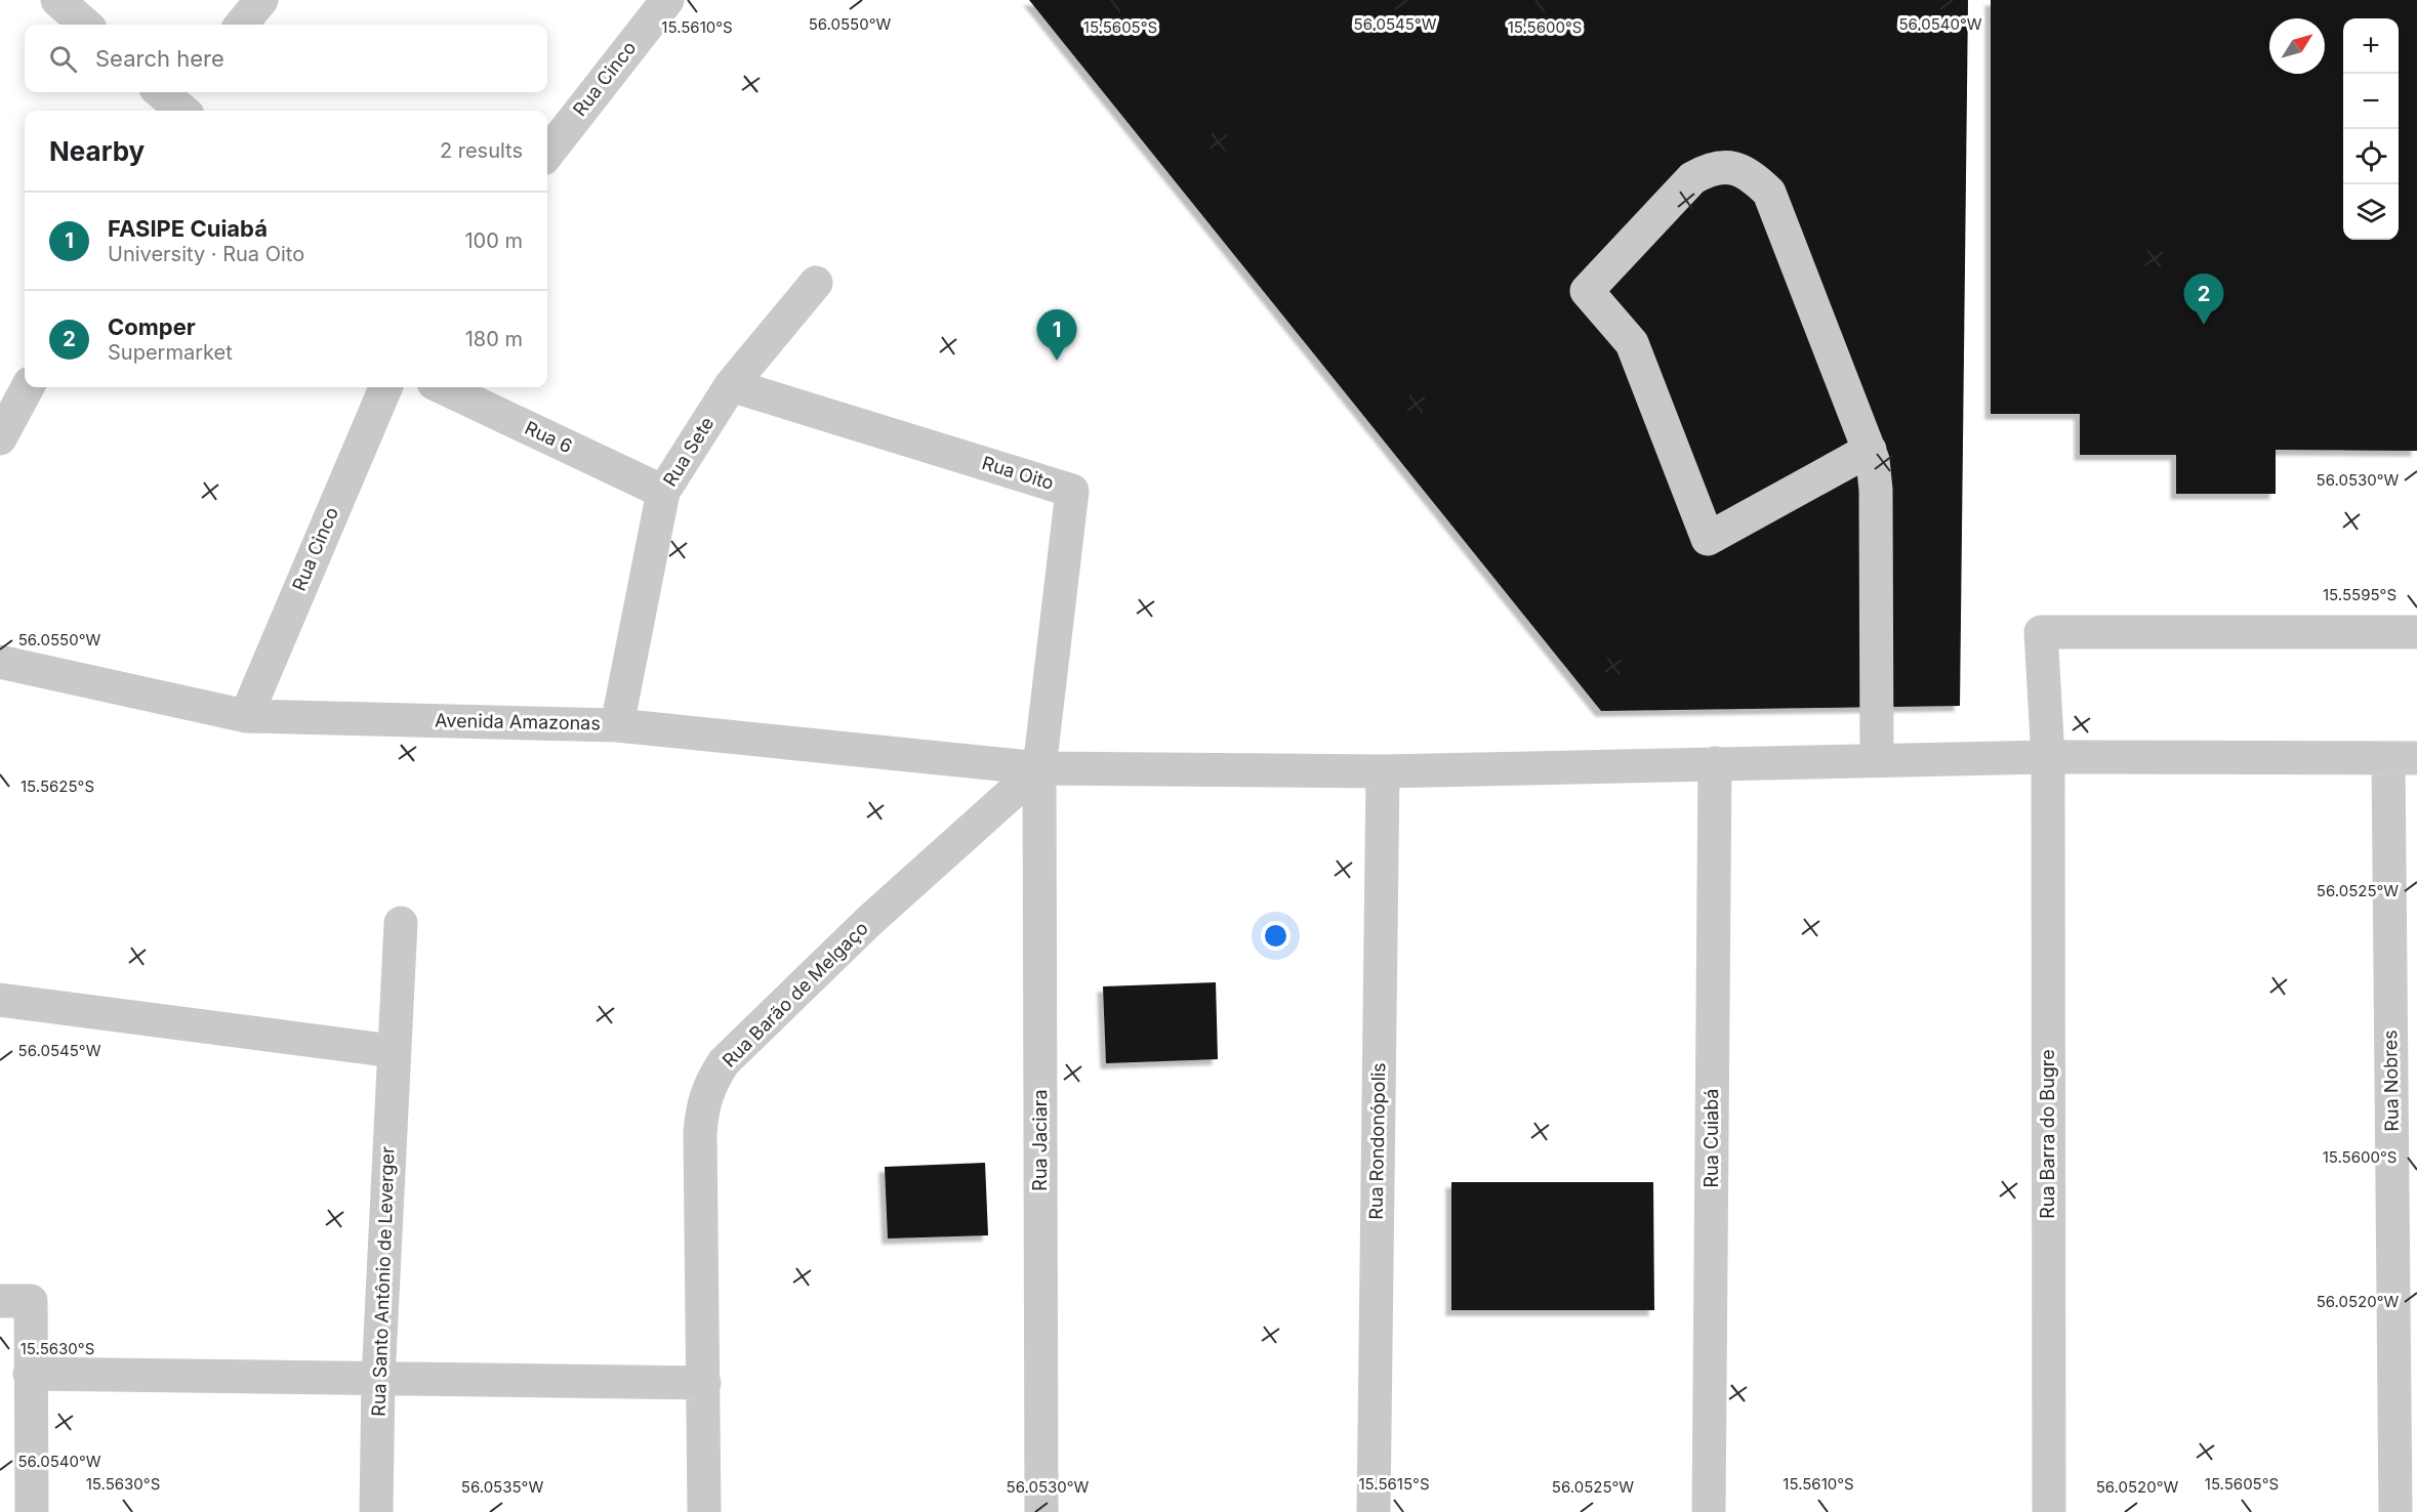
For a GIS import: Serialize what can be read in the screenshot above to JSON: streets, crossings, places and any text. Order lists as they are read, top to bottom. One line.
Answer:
{"streets":{"street":["Rua Cinco","Rua 6","Rua Sete","Rua Oito","Avenida Amazonas","Rua Barão de Melgaço","Rua Nobres","Rua Barra do Bugre","Rua Cuiabá","Rua Jaciara","Rua Rondonópolis","Rua Santo Antônio de Leverger"]},"crossings":[["Rua Cinco","Avenida Amazonas"],["Rua 6","Rua Sete"],["Rua Sete","Rua Oito"],["Rua Sete","Avenida Amazonas"],["Rua Oito","Avenida Amazonas"],["Rua Oito","Rua Barão de Melgaço"],["Rua Oito","Rua Jaciara"],["Avenida Amazonas","Rua Barão de Melgaço"],["Avenida Amazonas","Rua Nobres"],["Avenida Amazonas","Rua Barra do Bugre"],["Avenida Amazonas","Rua Cuiabá"],["Avenida Amazonas","Rua Jaciara"],["Avenida Amazonas","Rua Rondonópolis"],["Rua Barão de Melgaço","Rua Jaciara"]],"north":"top right","page":{"map_buttons":["+","−"],"search":"Search here","heading":["Nearby","2 results"],"list":[{"mark":"1","name":"FASIPE Cuiabá","note":"University · Rua Oito","value":"100 m"},{"mark":"2","name":"Comper","note":"Supermarket","value":"180 m"}],"pins":["2","1"]},"coordinates":["56.0550°W","56.0545°W","56.0540°W","15.5610°S","15.5605°S","15.5600°S","56.0530°W","15.5595°S","15.5625°S","56.0525°W","56.0520°W","15.5630°S","15.5615°S","56.0535°W"]}
